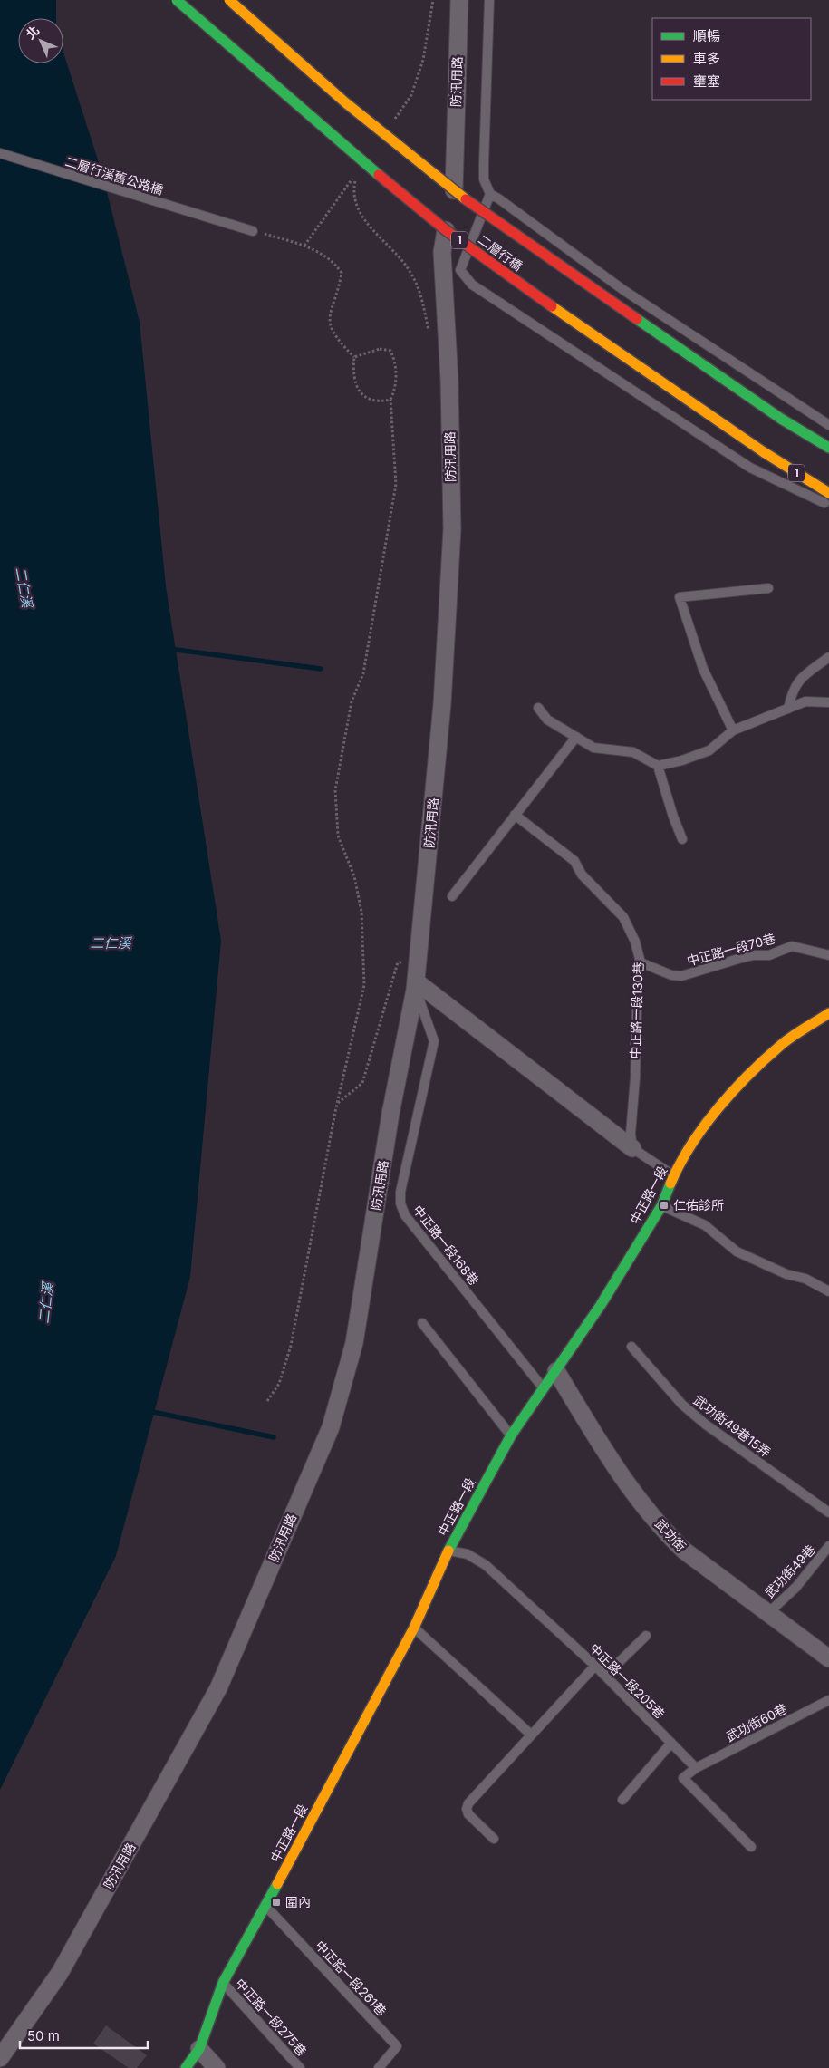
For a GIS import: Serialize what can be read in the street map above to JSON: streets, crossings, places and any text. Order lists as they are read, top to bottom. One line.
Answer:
{"streets":{"main road":["1","二層行橋","中正路一段"],"street":["防汛用路","武功街"],"lane":["二層行溪舊公路橋","中正路一段70巷","中正路一段130巷","中正路一段168巷","武功街49巷15弄","武功街49巷","中正路一段205巷","武功街60巷","中正路一段261巷","中正路一段275巷"]},"crossings":[["防汛用路","二層行橋"],["防汛用路","中正路一段168巷"],["中正路一段70巷","中正路一段130巷"],["中正路一段","中正路一段168巷"],["中正路一段","武功街"],["中正路一段","中正路一段205巷"],["中正路一段","中正路一段261巷"],["中正路一段","中正路一段275巷"],["武功街","武功街49巷"],["中正路一段205巷","武功街60巷"]],"water":["二仁溪"],"places":{"transit":["仁佑診所","圍內"]},"legend":["順暢","車多","壅塞"],"scale_bar":"50 m","north":"top left"}
